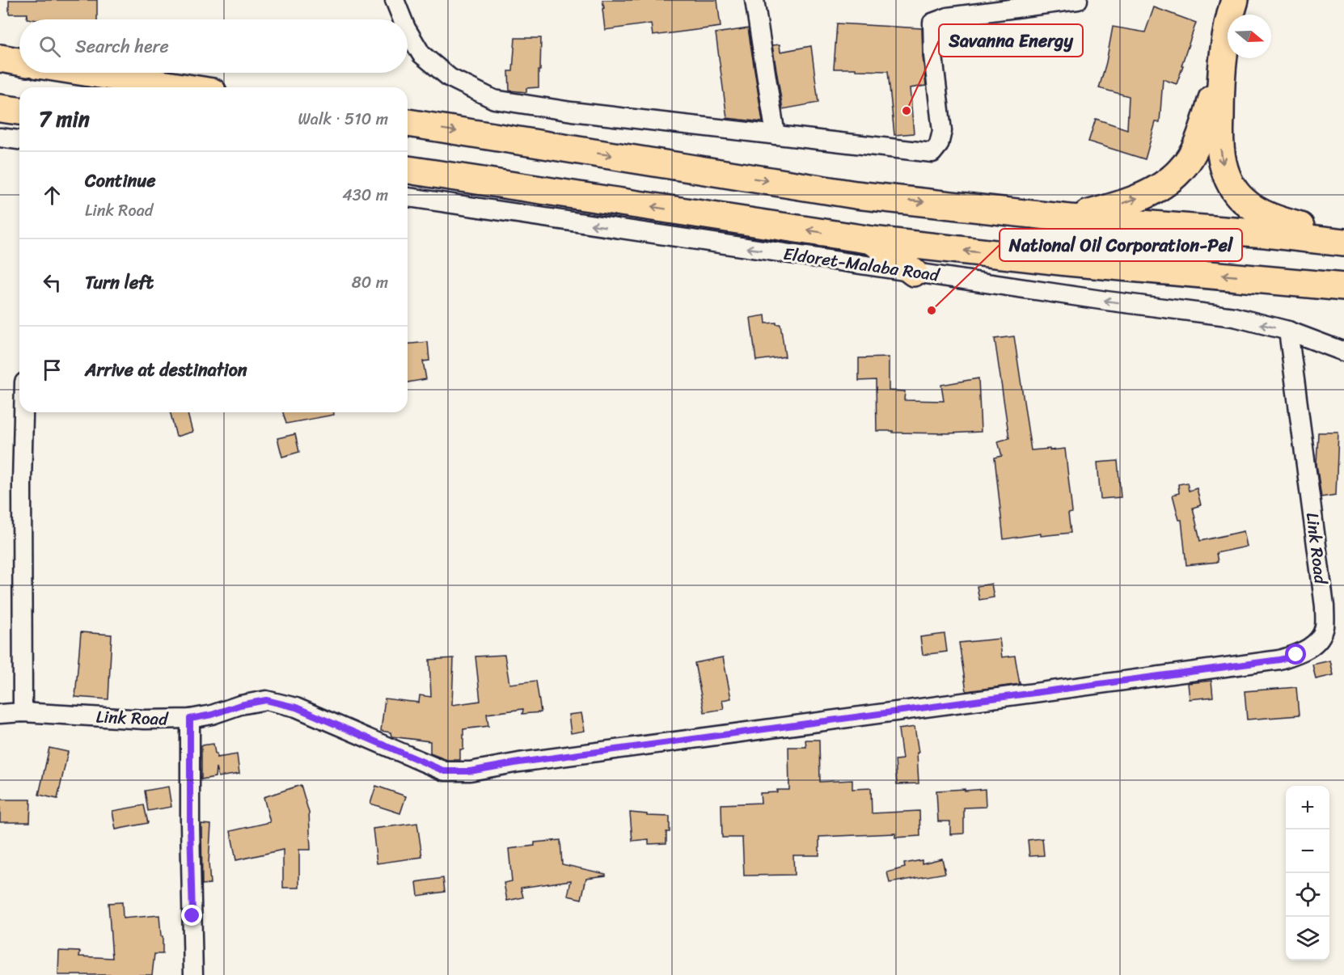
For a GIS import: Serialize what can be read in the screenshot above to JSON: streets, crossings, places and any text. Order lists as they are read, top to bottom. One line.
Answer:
{"streets":{"highway":["Eldoret-Malaba Road"],"street":["Link Road"]},"crossings":[["Eldoret-Malaba Road","Link Road"]],"places":["Savanna Energy","National Oil Corporation-Pel"],"north":"right","page":{"search":"Search here","heading":["7 min","Walk · 510 m"],"list":[["Continue","Link Road","430 m"],["Turn left","80 m"],"Arrive at destination"],"map_buttons":["+","−"]}}
